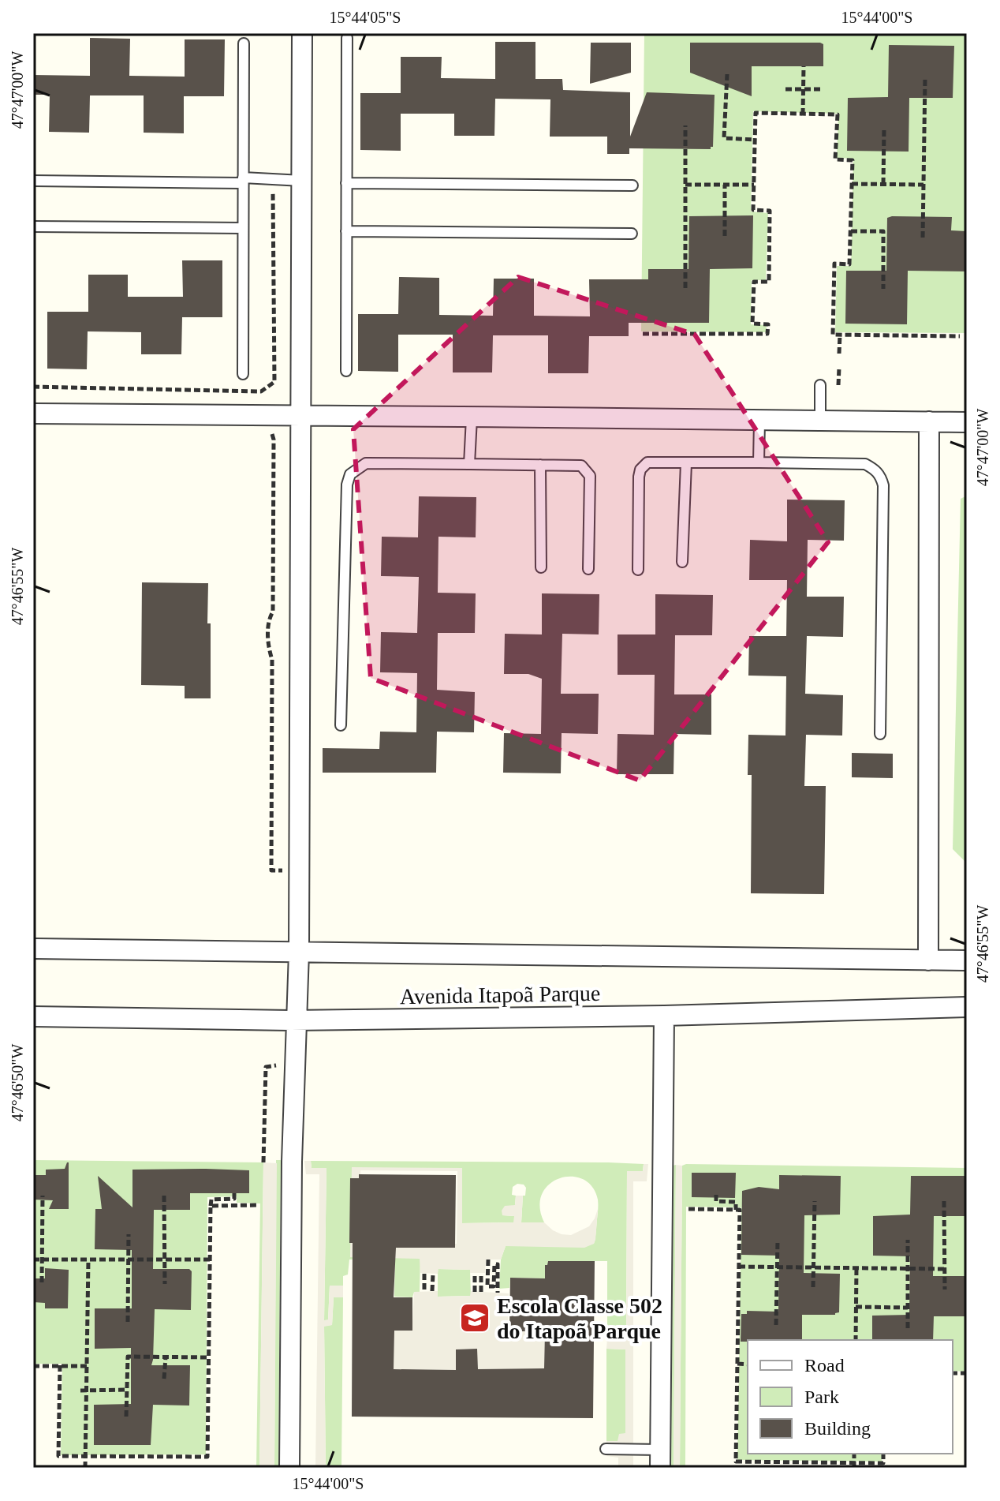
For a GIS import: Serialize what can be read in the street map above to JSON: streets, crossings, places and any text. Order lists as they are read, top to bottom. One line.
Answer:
{"streets":{"street":["Avenida Itapoã Parque"]},"places":{"school or university":["Escola Classe 502 do Itapoã Parque"]},"legend":["Road","Park","Building"],"coordinates":["15°44'05\"S","15°44'00\"S","47°47'00\"W","47°46'55\"W","47°46'50\"W"]}
